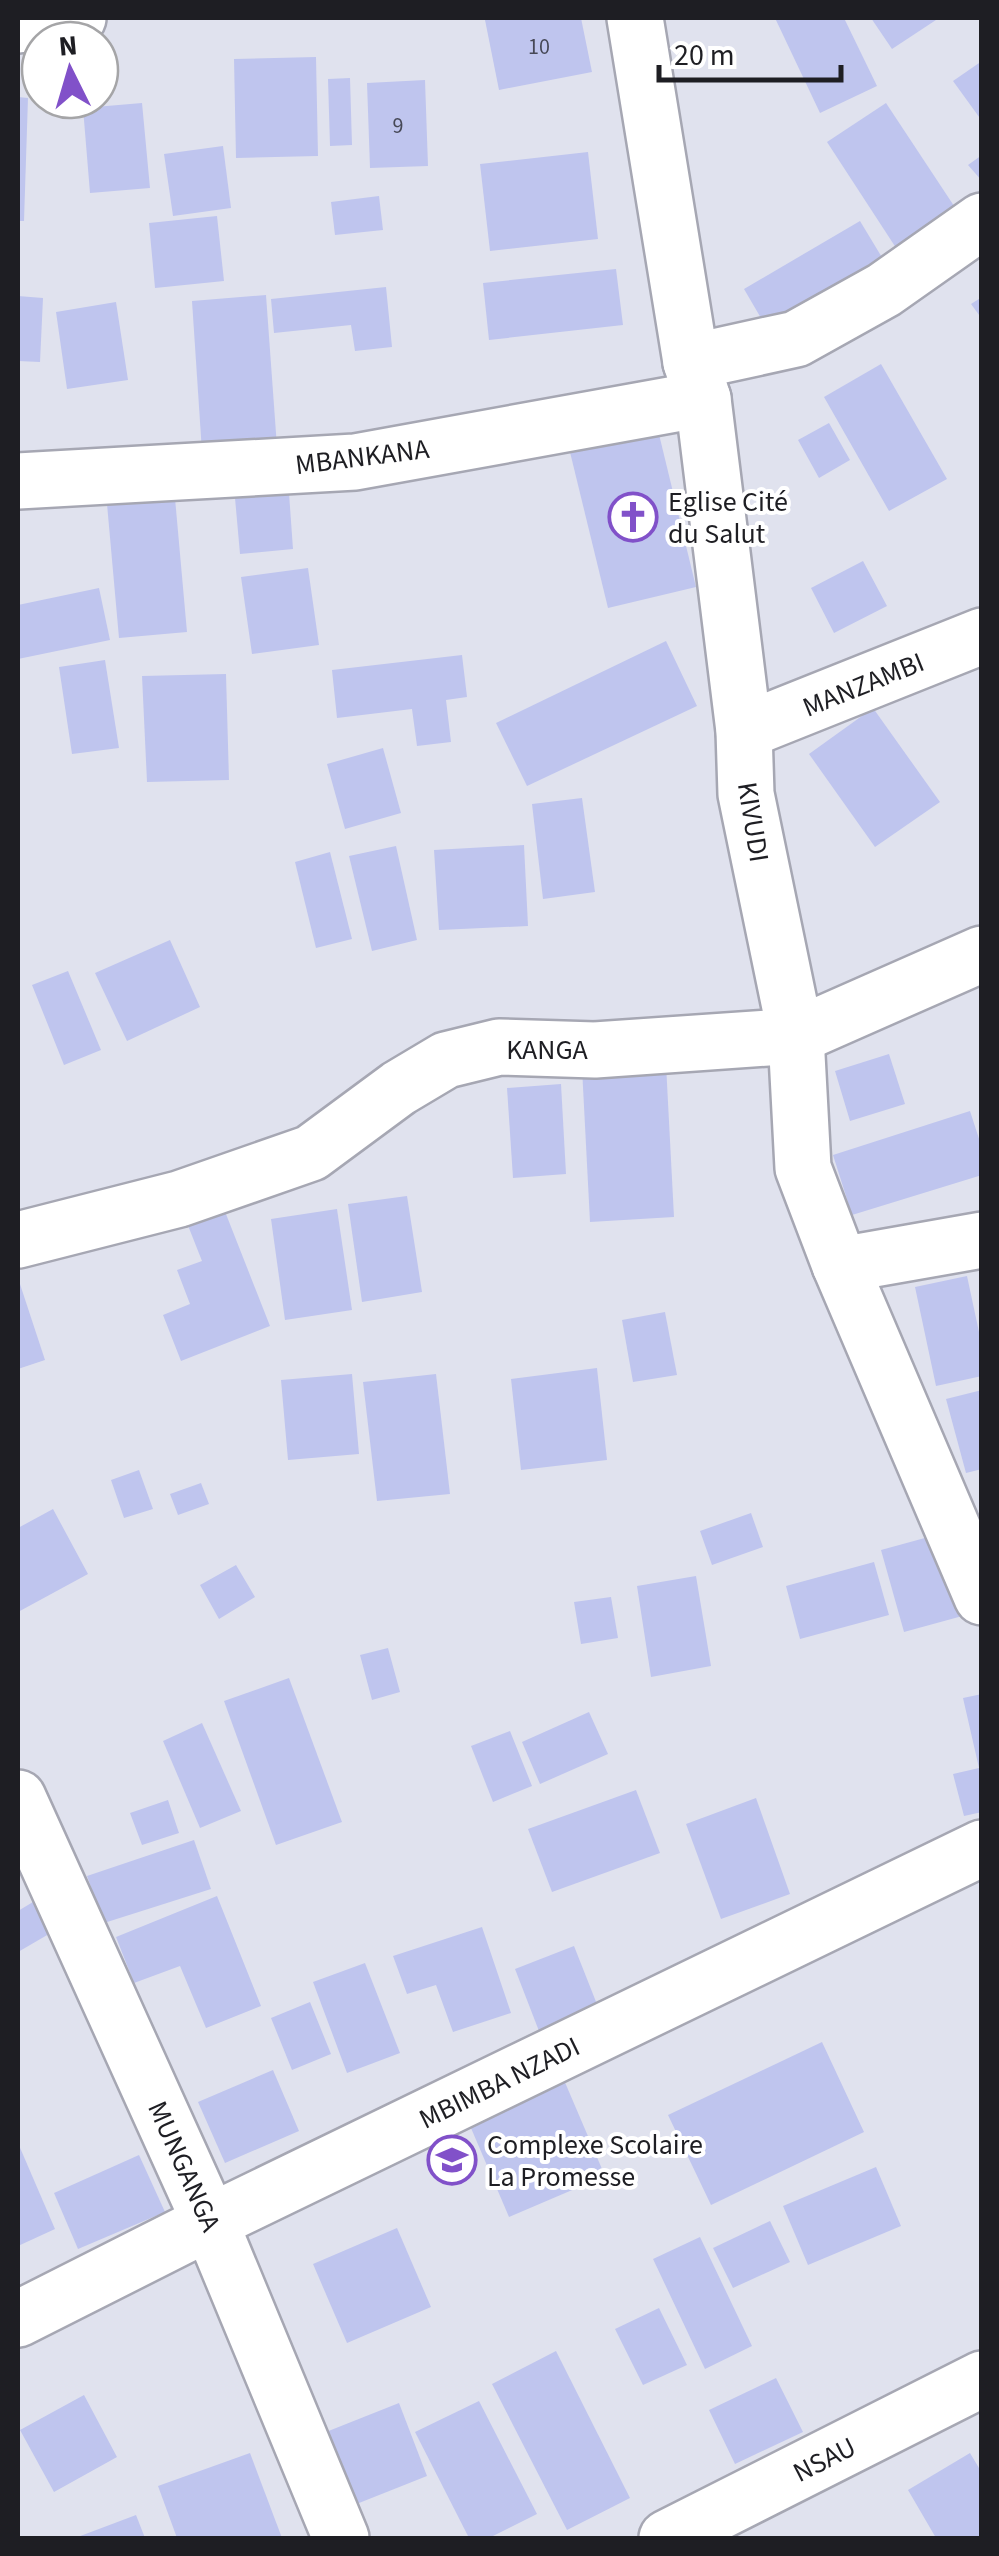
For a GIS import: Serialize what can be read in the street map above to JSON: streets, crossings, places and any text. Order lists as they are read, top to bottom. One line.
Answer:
{"streets":{"street":["MBANKANA","MANZAMBI","KIVUDI","KANGA","MBIMBA NZADI","MUNGANGA","NSAU"]},"crossings":[["MBANKANA","KIVUDI"],["MANZAMBI","KIVUDI"],["KIVUDI","KANGA"],["MBIMBA NZADI","MUNGANGA"]],"places":{"church":["Eglise Cité du Salut"],"school or university":["Complexe Scolaire La Promesse"]},"house_numbers":["10","9"],"scale_bar":"20 m","north":"top"}
